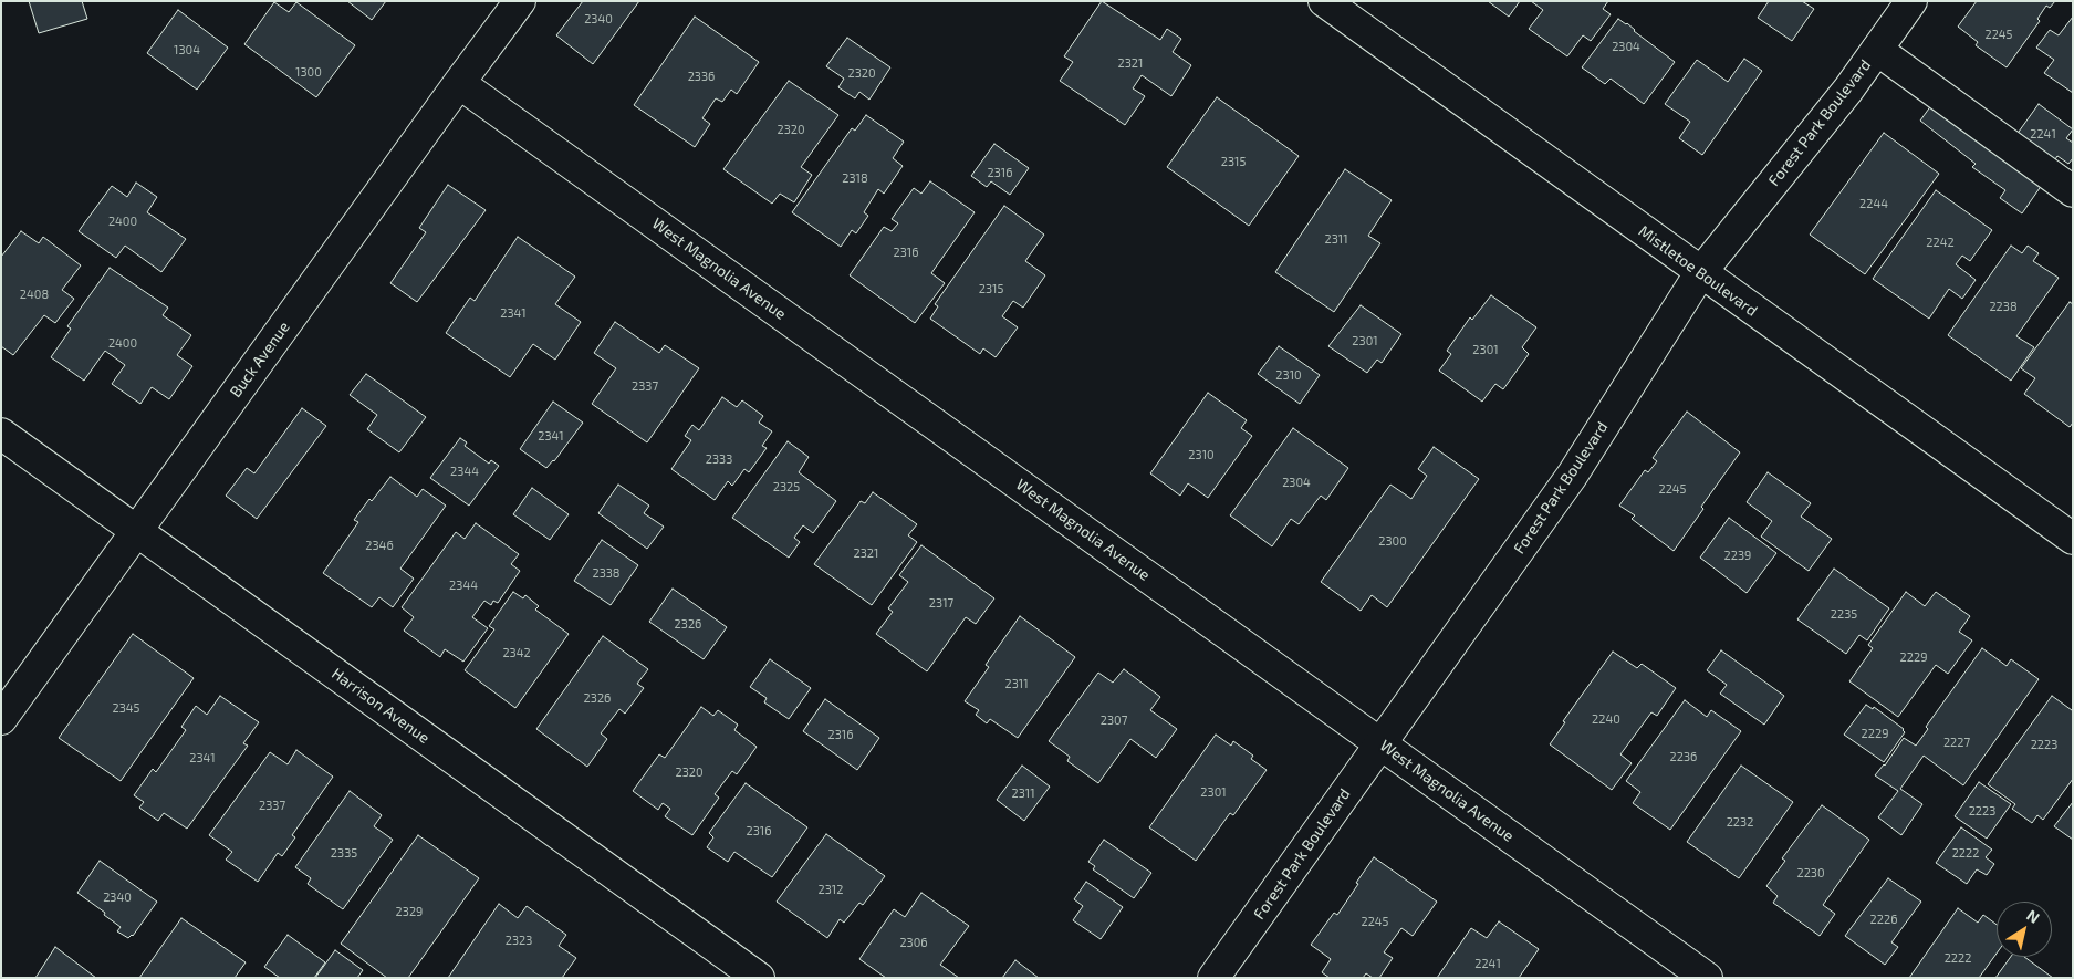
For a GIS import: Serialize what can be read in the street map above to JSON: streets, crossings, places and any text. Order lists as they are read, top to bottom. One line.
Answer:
{"streets":{"street":["Forest Park Boulevard","West Magnolia Avenue","Mistletoe Boulevard","Buck Avenue","Harrison Avenue"]},"crossings":[["Forest Park Boulevard","West Magnolia Avenue"],["Forest Park Boulevard","Mistletoe Boulevard"],["West Magnolia Avenue","Buck Avenue"],["Buck Avenue","Harrison Avenue"]],"house_numbers":["2340","2245","2304","1304","2321","1300","2320","2336","2320","2241","2315","2316","2318","2244","2400","2311","2242","2316","2315","2408","2238","2341","2301","2400","2301","2310","2337","2341","2310","2333","2344","2304","2325","2245","2300","2346","2321","2239","2338","2344","2317","2235","2326","2342","2229","2311","2326","2345","2240","2307","2229","2316","2227","2223","2236","2341","2320","2301","2311","2337","2223","2232","2316","2335","2222","2230","2312","2340","2329","2226","2245","2323","2306","2222","2241"],"north":"top right"}
